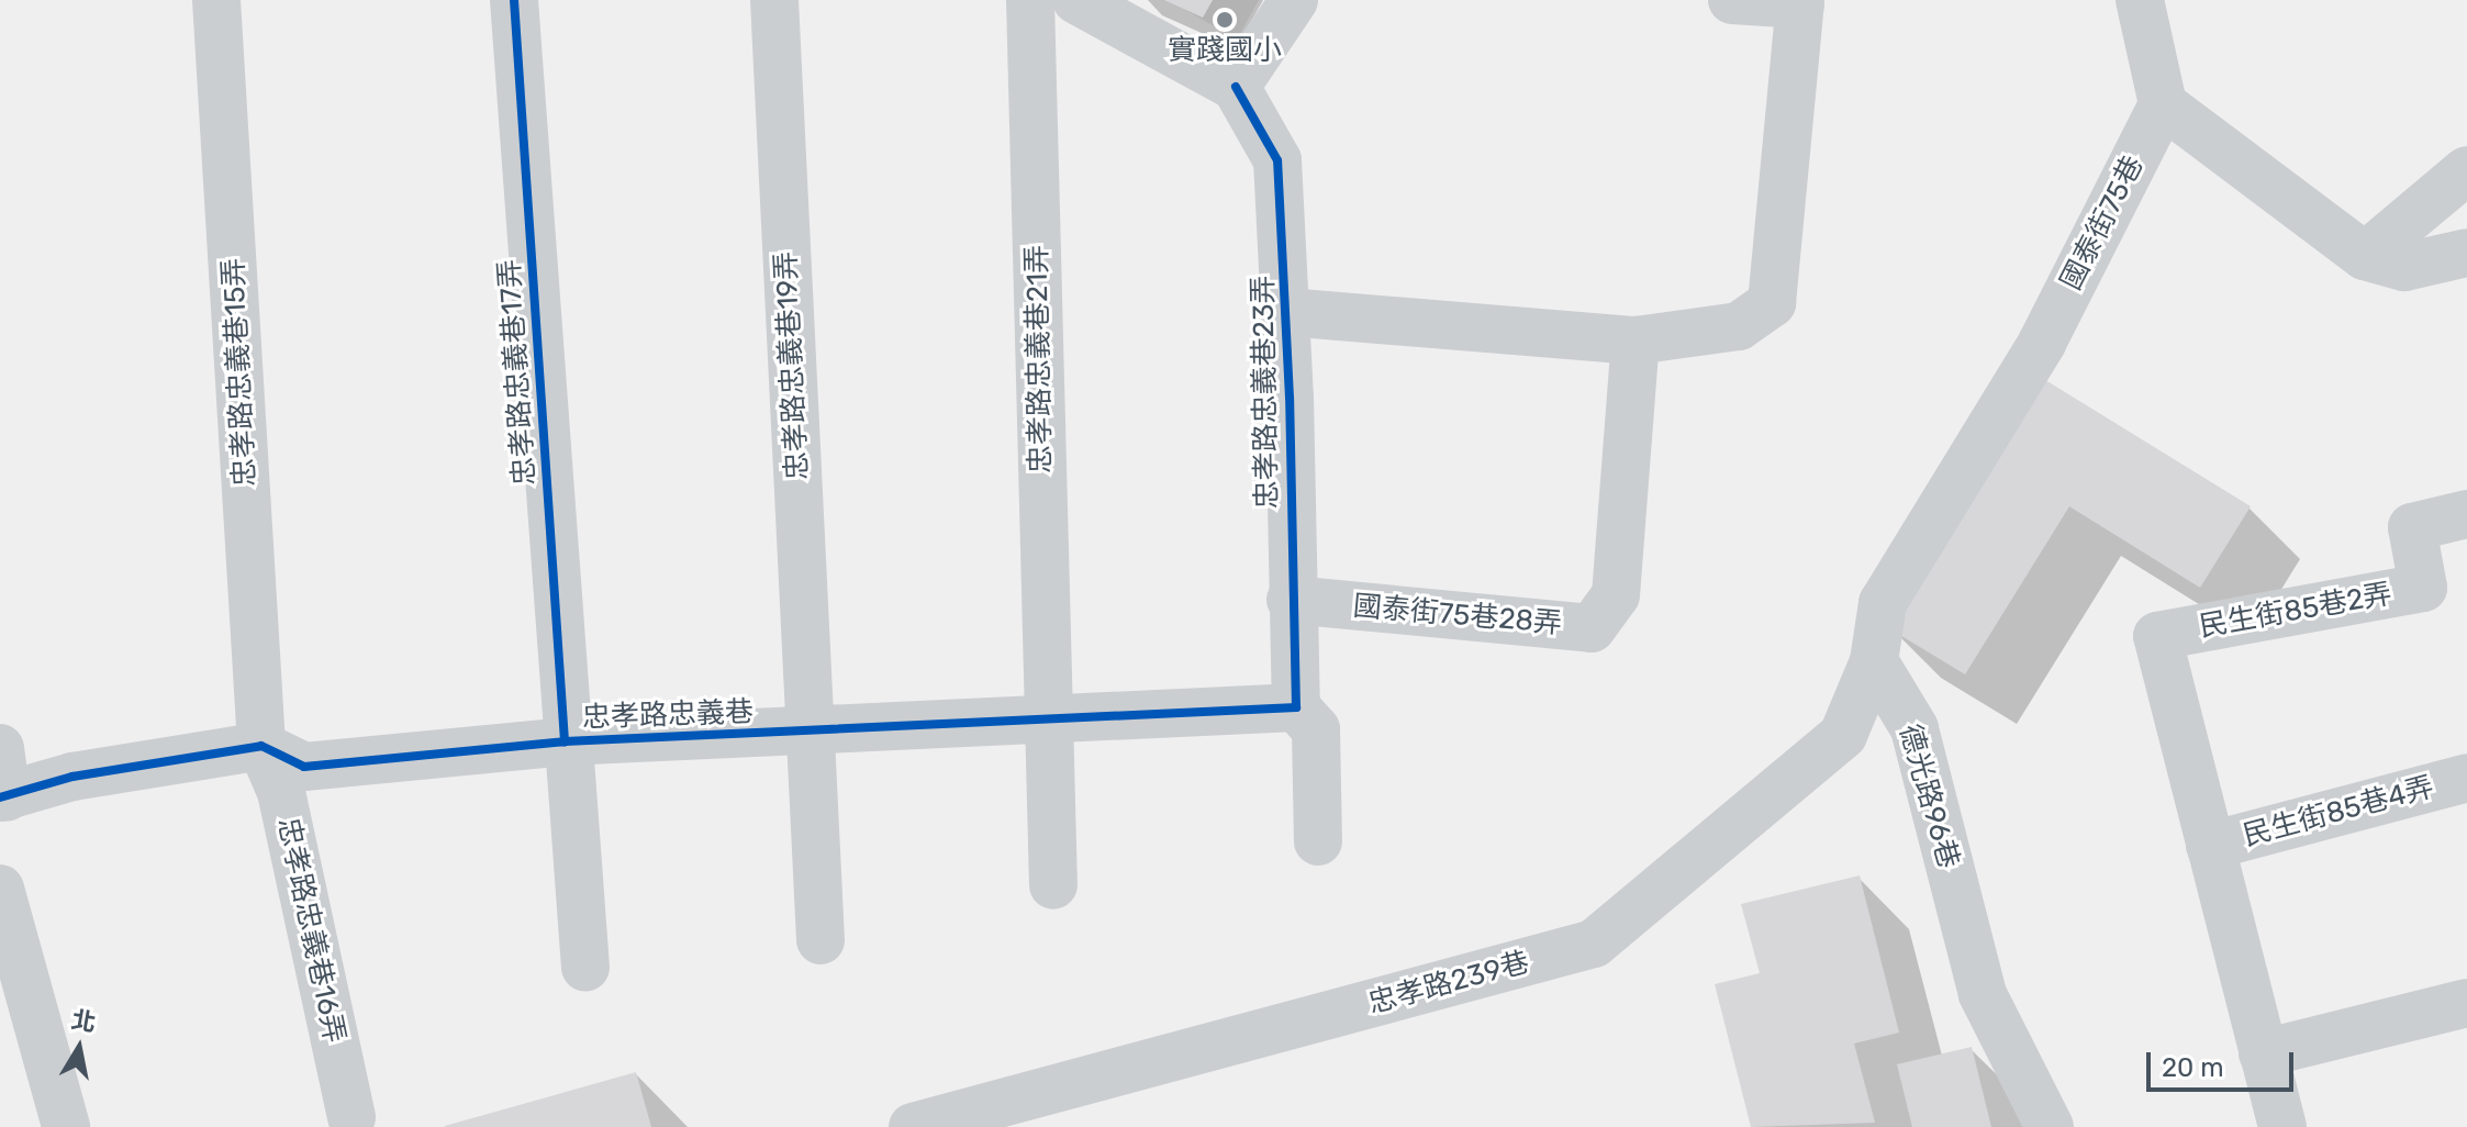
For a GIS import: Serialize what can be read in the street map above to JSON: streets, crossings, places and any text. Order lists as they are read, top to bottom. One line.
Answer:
{"streets":{"street":["國泰街75巷","忠孝路忠義巷21弄","忠孝路忠義巷19弄","忠孝路忠義巷15弄","忠孝路忠義巷17弄","忠孝路忠義巷23弄","民生街85巷2弄","國泰街75巷28弄","忠孝路忠義巷","德光路96巷","民生街85巷4弄","忠孝路忠義巷16弄","忠孝路239巷"]},"crossings":[["國泰街75巷","德光路96巷"],["國泰街75巷","忠孝路239巷"],["忠孝路忠義巷21弄","忠孝路忠義巷"],["忠孝路忠義巷19弄","忠孝路忠義巷"],["忠孝路忠義巷15弄","忠孝路忠義巷"],["忠孝路忠義巷15弄","忠孝路忠義巷16弄"],["忠孝路忠義巷17弄","忠孝路忠義巷"],["忠孝路忠義巷23弄","國泰街75巷28弄"],["忠孝路忠義巷23弄","忠孝路忠義巷"],["民生街85巷2弄","民生街85巷4弄"],["忠孝路忠義巷","忠孝路忠義巷16弄"],["德光路96巷","忠孝路239巷"]],"places":["實踐國小"],"scale_bar":"20 m","north":"top"}
